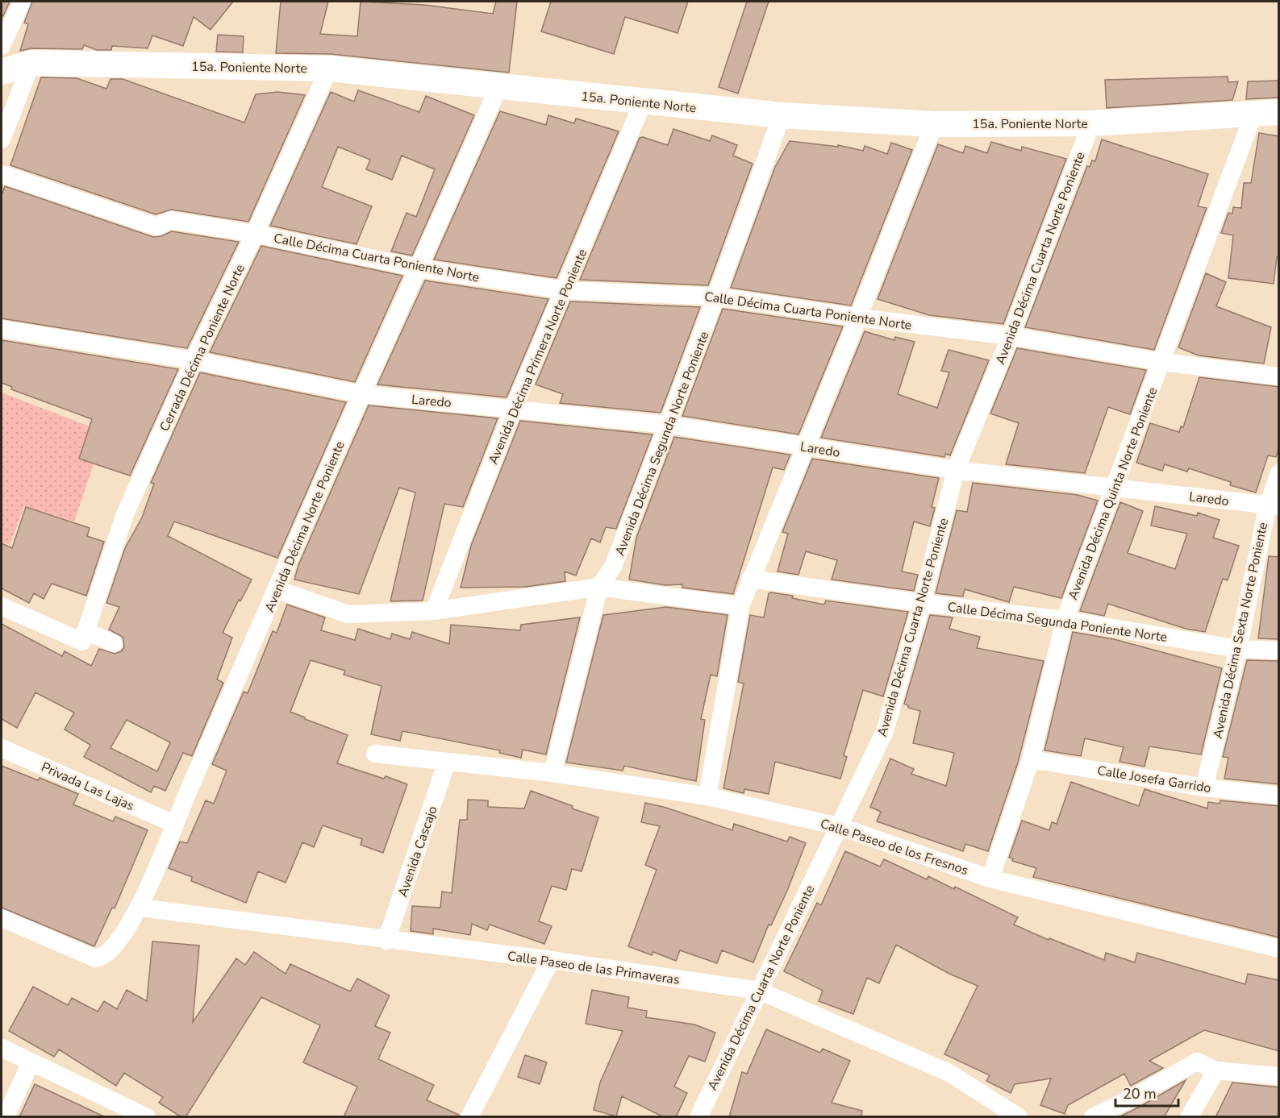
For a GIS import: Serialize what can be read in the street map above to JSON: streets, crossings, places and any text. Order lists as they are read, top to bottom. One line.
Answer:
{"streets":{"street":["15a. Poniente Norte","Calle Décima Cuarta Poniente Norte","Avenida Décima Cuarta Norte Poniente","Cerrada Décima Poniente Norte","Avenida Décima Primera Norte Poniente","Laredo","Avenida Décima Segunda Norte Poniente","Avenida Décima Quinta Norte Poniente","Avenida Décima Norte Poniente","Calle Décima Segunda Poniente Norte","Avenida Décima Sexta Norte Poniente","Calle Josefa Garrido","Privada Las Lajas","Calle Paseo de los Fresnos","Avenida Cascajo","Calle Paseo de las Primaveras"]},"crossings":[["15a. Poniente Norte","Avenida Décima Cuarta Norte Poniente"],["15a. Poniente Norte","Cerrada Décima Poniente Norte"],["15a. Poniente Norte","Avenida Décima Primera Norte Poniente"],["15a. Poniente Norte","Avenida Décima Segunda Norte Poniente"],["15a. Poniente Norte","Avenida Décima Quinta Norte Poniente"],["15a. Poniente Norte","Avenida Décima Norte Poniente"],["Calle Décima Cuarta Poniente Norte","Avenida Décima Cuarta Norte Poniente"],["Calle Décima Cuarta Poniente Norte","Cerrada Décima Poniente Norte"],["Calle Décima Cuarta Poniente Norte","Avenida Décima Primera Norte Poniente"],["Calle Décima Cuarta Poniente Norte","Avenida Décima Segunda Norte Poniente"],["Calle Décima Cuarta Poniente Norte","Avenida Décima Quinta Norte Poniente"],["Calle Décima Cuarta Poniente Norte","Avenida Décima Norte Poniente"],["Avenida Décima Cuarta Norte Poniente","Laredo"],["Avenida Décima Cuarta Norte Poniente","Calle Décima Segunda Poniente Norte"],["Avenida Décima Cuarta Norte Poniente","Calle Paseo de los Fresnos"],["Avenida Décima Cuarta Norte Poniente","Calle Paseo de las Primaveras"],["Cerrada Décima Poniente Norte","Laredo"],["Avenida Décima Primera Norte Poniente","Laredo"],["Laredo","Avenida Décima Segunda Norte Poniente"],["Laredo","Avenida Décima Quinta Norte Poniente"],["Laredo","Avenida Décima Norte Poniente"],["Laredo","Avenida Décima Sexta Norte Poniente"],["Avenida Décima Segunda Norte Poniente","Calle Paseo de los Fresnos"],["Avenida Décima Quinta Norte Poniente","Calle Décima Segunda Poniente Norte"],["Avenida Décima Quinta Norte Poniente","Calle Josefa Garrido"],["Avenida Décima Quinta Norte Poniente","Calle Paseo de los Fresnos"],["Avenida Décima Norte Poniente","Privada Las Lajas"],["Avenida Décima Norte Poniente","Calle Paseo de las Primaveras"],["Calle Décima Segunda Poniente Norte","Avenida Décima Sexta Norte Poniente"],["Avenida Décima Sexta Norte Poniente","Calle Josefa Garrido"],["Calle Paseo de los Fresnos","Avenida Cascajo"],["Avenida Cascajo","Calle Paseo de las Primaveras"]],"scale_bar":"20 m"}
